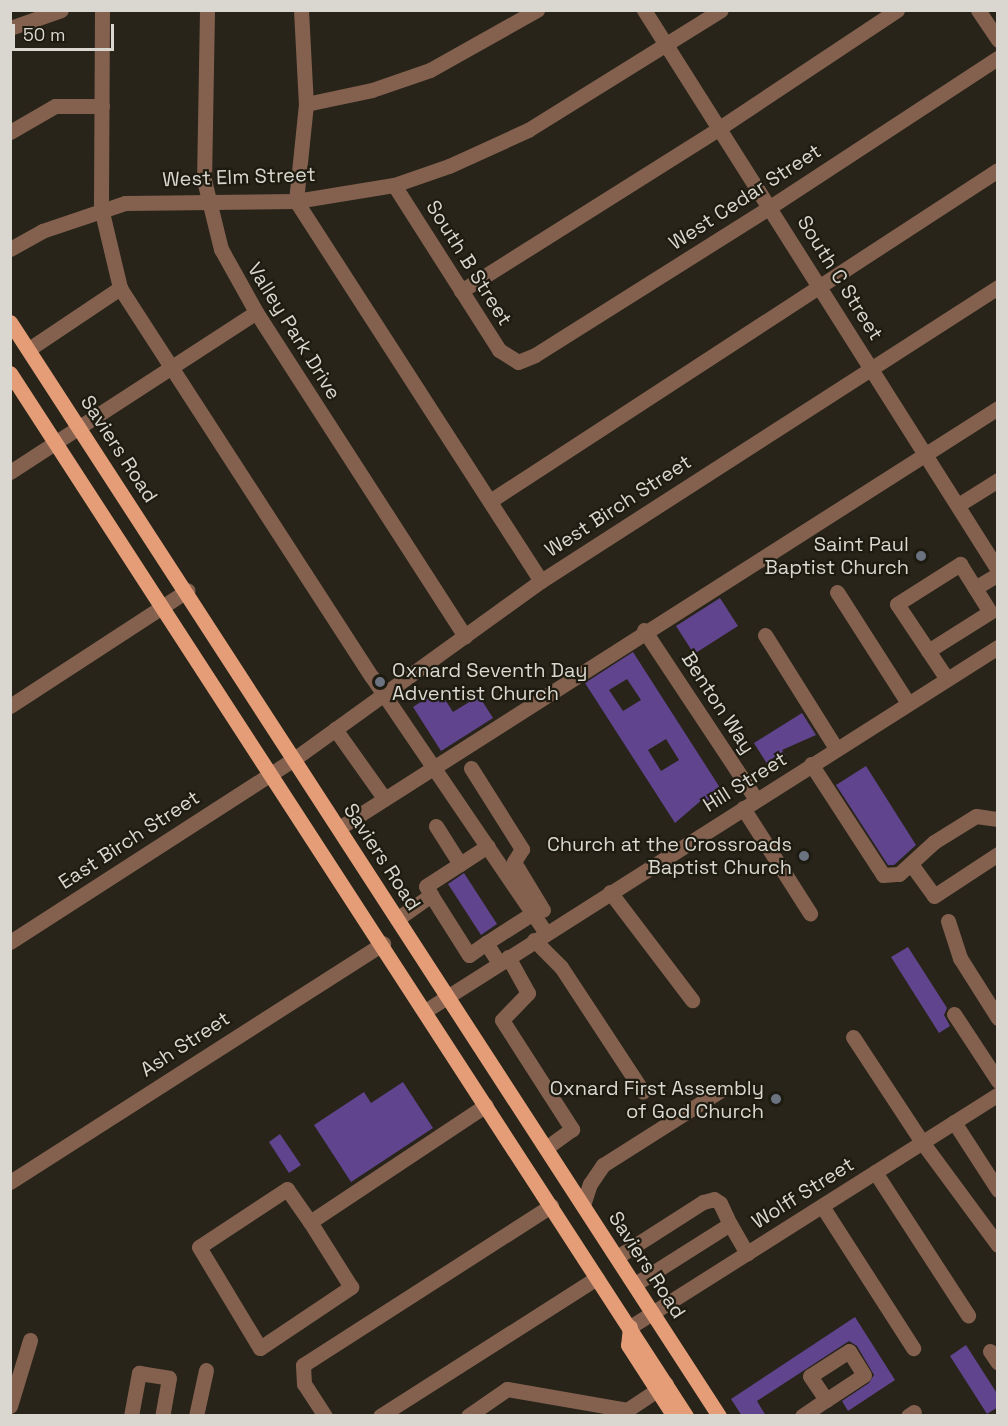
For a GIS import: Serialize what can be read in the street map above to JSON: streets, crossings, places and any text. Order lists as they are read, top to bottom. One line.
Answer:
{"streets":{"main road":["Saviers Road"],"street":["West Elm Street","West Cedar Street","South B Street","South C Street","Valley Park Drive","West Birch Street","Benton Way","Hill Street","East Birch Street","Ash Street","Wolff Street"]},"crossings":[["West Elm Street","South B Street"],["West Elm Street","South C Street"],["West Elm Street","Valley Park Drive"],["West Cedar Street","South B Street"],["West Cedar Street","South C Street"],["South C Street","West Birch Street"],["Valley Park Drive","West Birch Street"],["Saviers Road","West Birch Street"],["Saviers Road","Hill Street"],["Saviers Road","Wolff Street"],["West Birch Street","East Birch Street"],["Benton Way","Hill Street"]],"places":["Saint Paul Baptist Church","Oxnard Seventh Day Adventist Church","Church at the Crossroads Baptist Church","Oxnard First Assembly of God Church"],"scale_bar":"50 m"}
